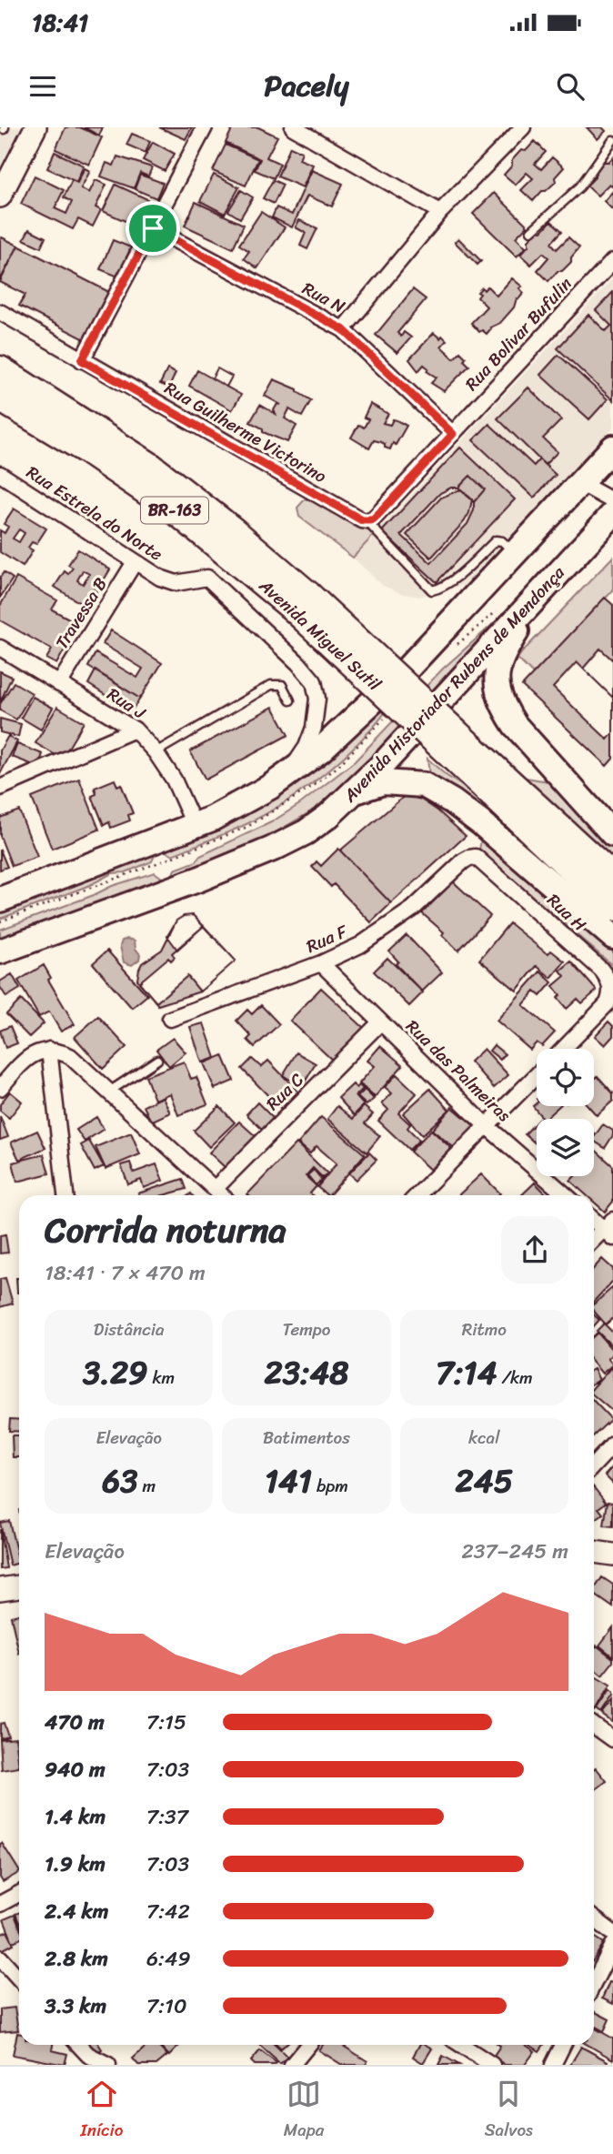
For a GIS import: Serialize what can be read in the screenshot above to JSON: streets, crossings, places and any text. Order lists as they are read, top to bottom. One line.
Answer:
{"streets":{"highway":["BR-163","Avenida Miguel Sutil"],"main road":["Avenida Historiador Rubens de Mendonça"],"street":["Rua N","Rua Bolivar Bufulin","Rua Guilherme Victorino","Rua Estrela do Norte","Travessa B","Rua J","Rua H","Rua F","Rua das Palmeiras","Rua C"]},"crossings":[["Rua N","Rua Bolivar Bufulin"],["Rua Estrela do Norte","Travessa B"],["Travessa B","Rua J"],["Rua H","Rua F"],["Rua F","Rua das Palmeiras"],["Rua das Palmeiras","Rua C"]],"page":{"status":"18:41","header":"Pacely","heading":["Corrida noturna","18:41 · 7 × 470 m"],"stats":[["Distância","3.29 km"],["Tempo","23:48"],["Ritmo","7:14 /km"],["Elevação","63 m"],["Batimentos","141 bpm"],["kcal","245"]],"chart":["Elevação","237–245 m"],"list":[{"name":"470 m","note":"7:15"},{"name":"940 m","note":"7:03"},{"name":"1.4 km","note":"7:37"},{"name":"1.9 km","note":"7:03"},{"name":"2.4 km","note":"7:42"},{"name":"2.8 km","note":"6:49"},{"name":"3.3 km","note":"7:10"}],"tabs":["Início","Mapa","Salvos"]}}
